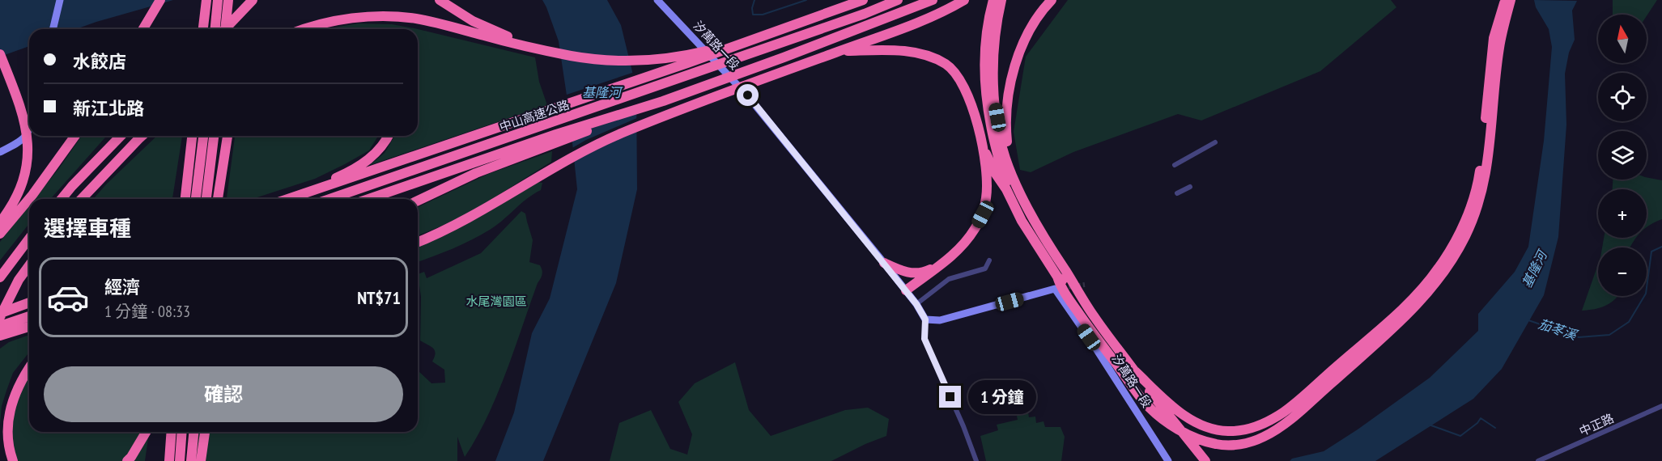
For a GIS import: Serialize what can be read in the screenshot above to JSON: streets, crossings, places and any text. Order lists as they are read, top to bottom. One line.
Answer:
{"streets":{"highway":["中山高速公路"],"street":["汐萬路一段","中正路"]},"water":["基隆河","茄苳溪"],"parks":["水尾灣園區"],"north":"top","page":{"map_buttons":["+","−"],"banner":["水餃店","新江北路"],"heading":"選擇車種","list":[{"name":"經濟","note":"1 分鐘 · 08:33","value":"NT$71"}],"buttons":"確認","bubble":"1 分鐘"}}
